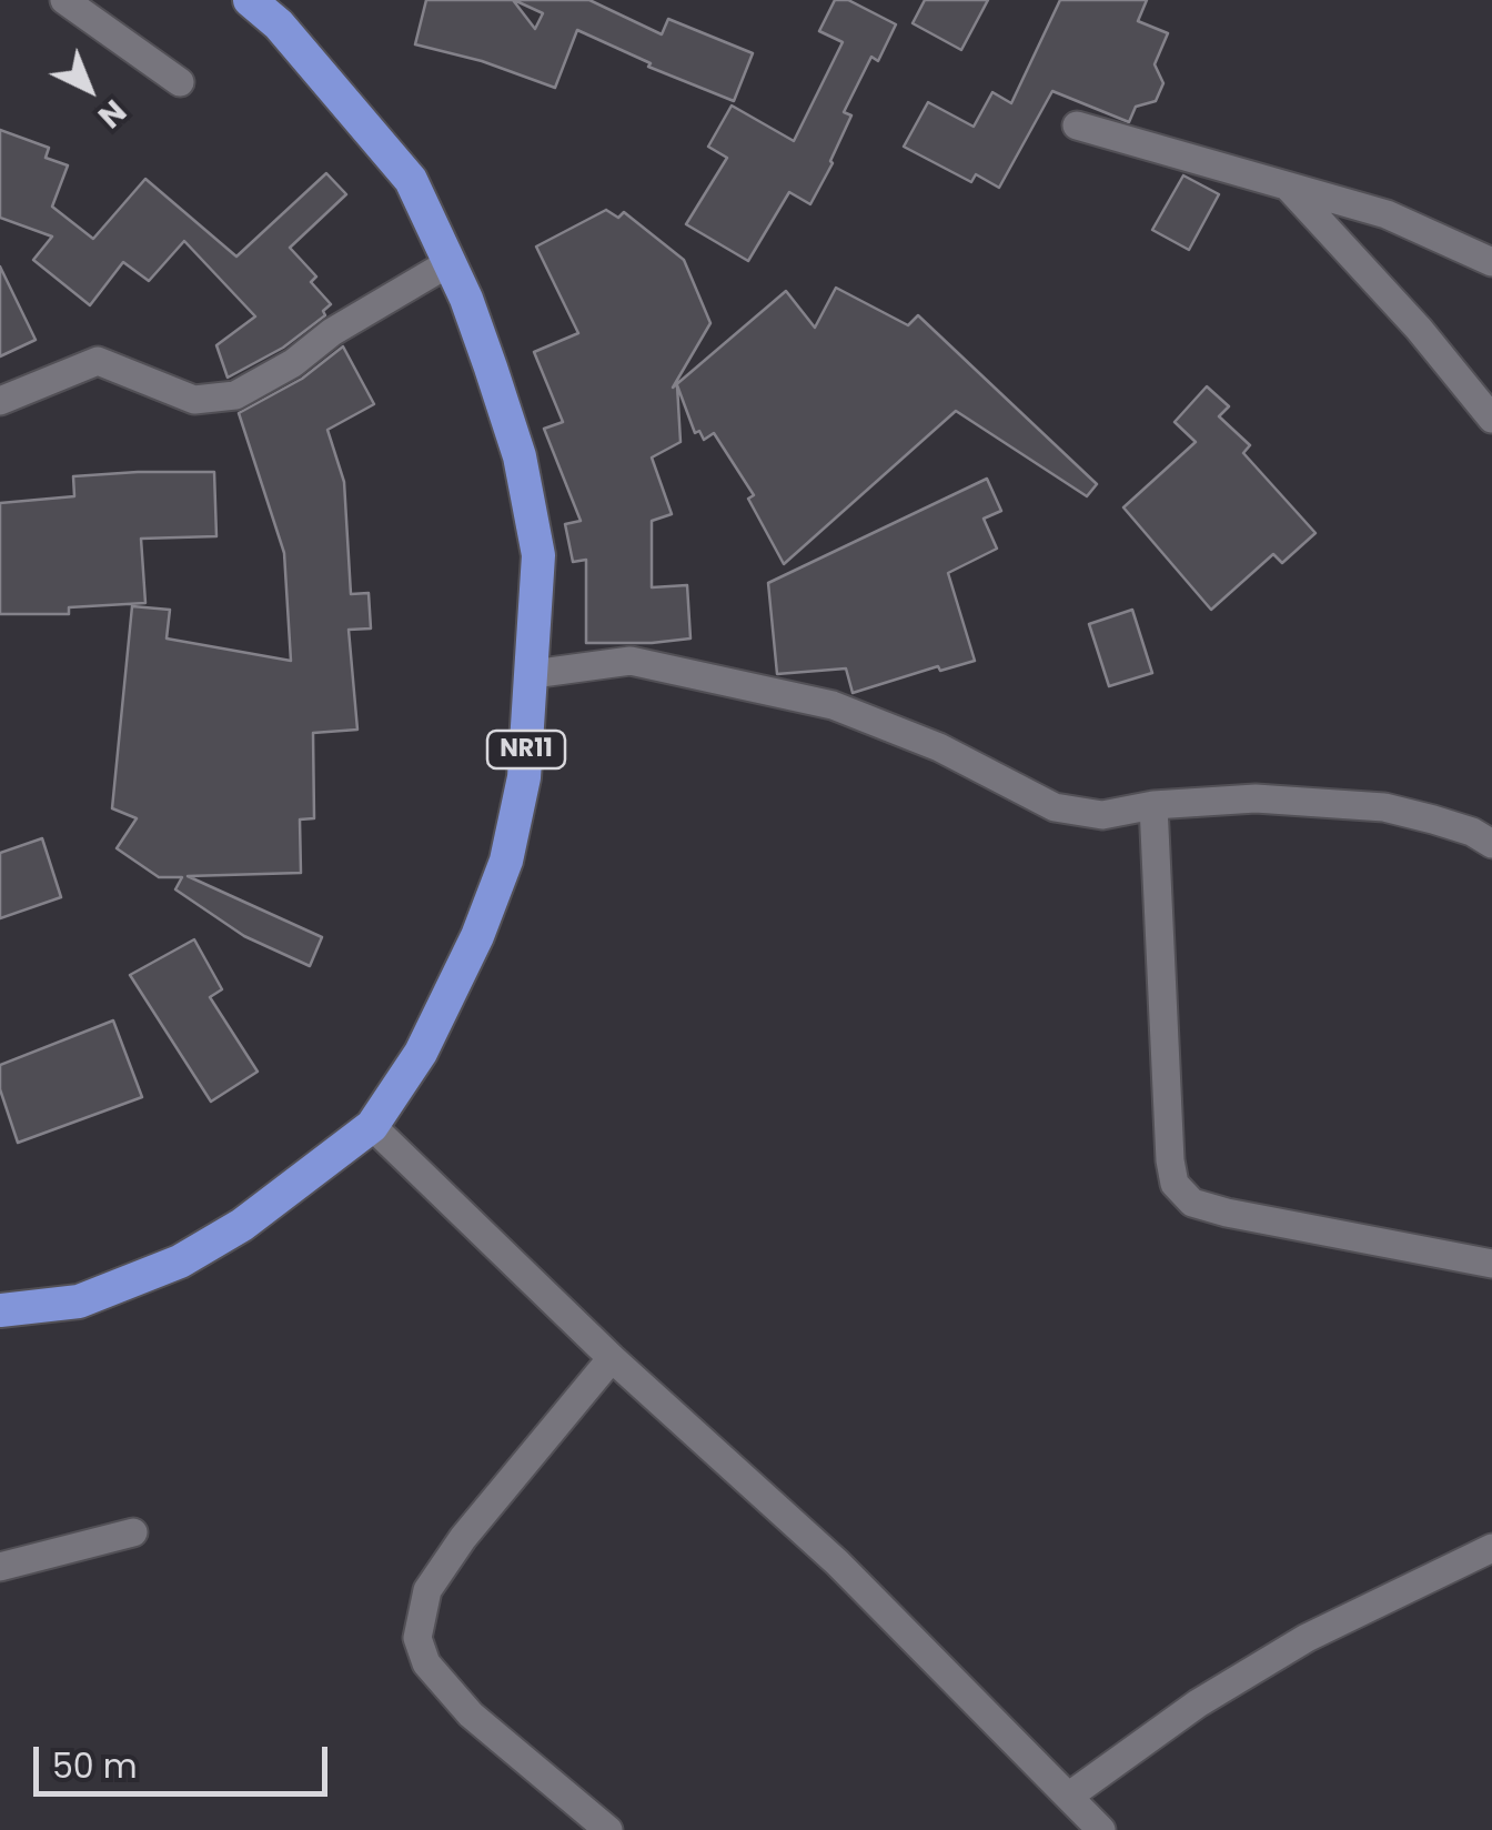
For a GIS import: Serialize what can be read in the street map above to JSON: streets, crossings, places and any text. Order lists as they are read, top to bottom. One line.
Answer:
{"streets":{"highway":["NR11"]},"scale_bar":"50 m","north":"bottom right"}
